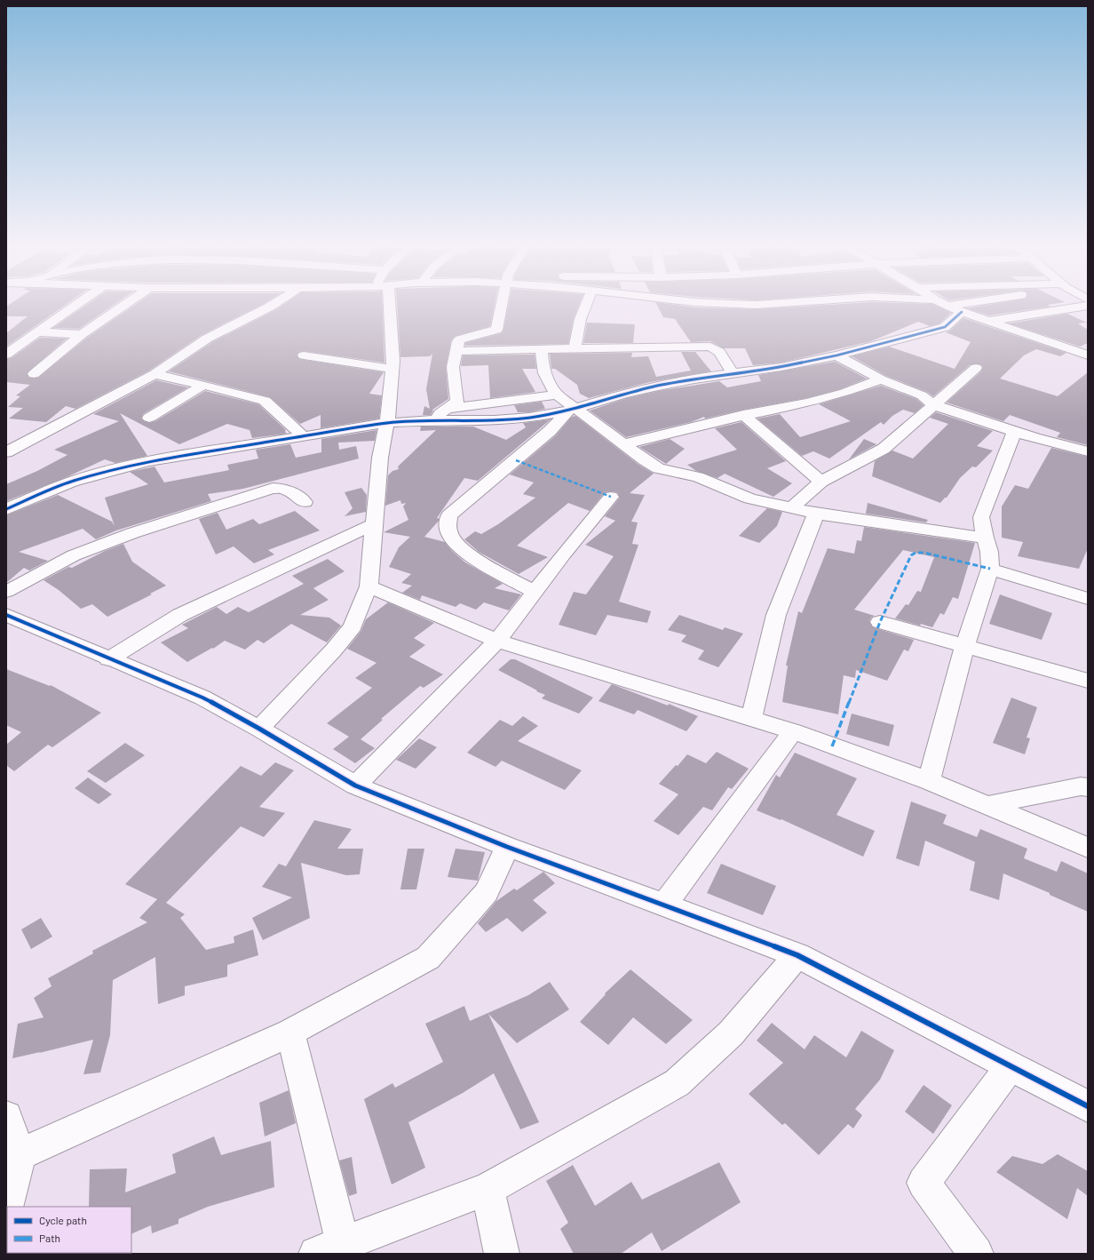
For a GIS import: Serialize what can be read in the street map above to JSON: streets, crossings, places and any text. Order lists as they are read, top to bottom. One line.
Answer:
{"legend":["Cycle path","Path"]}
